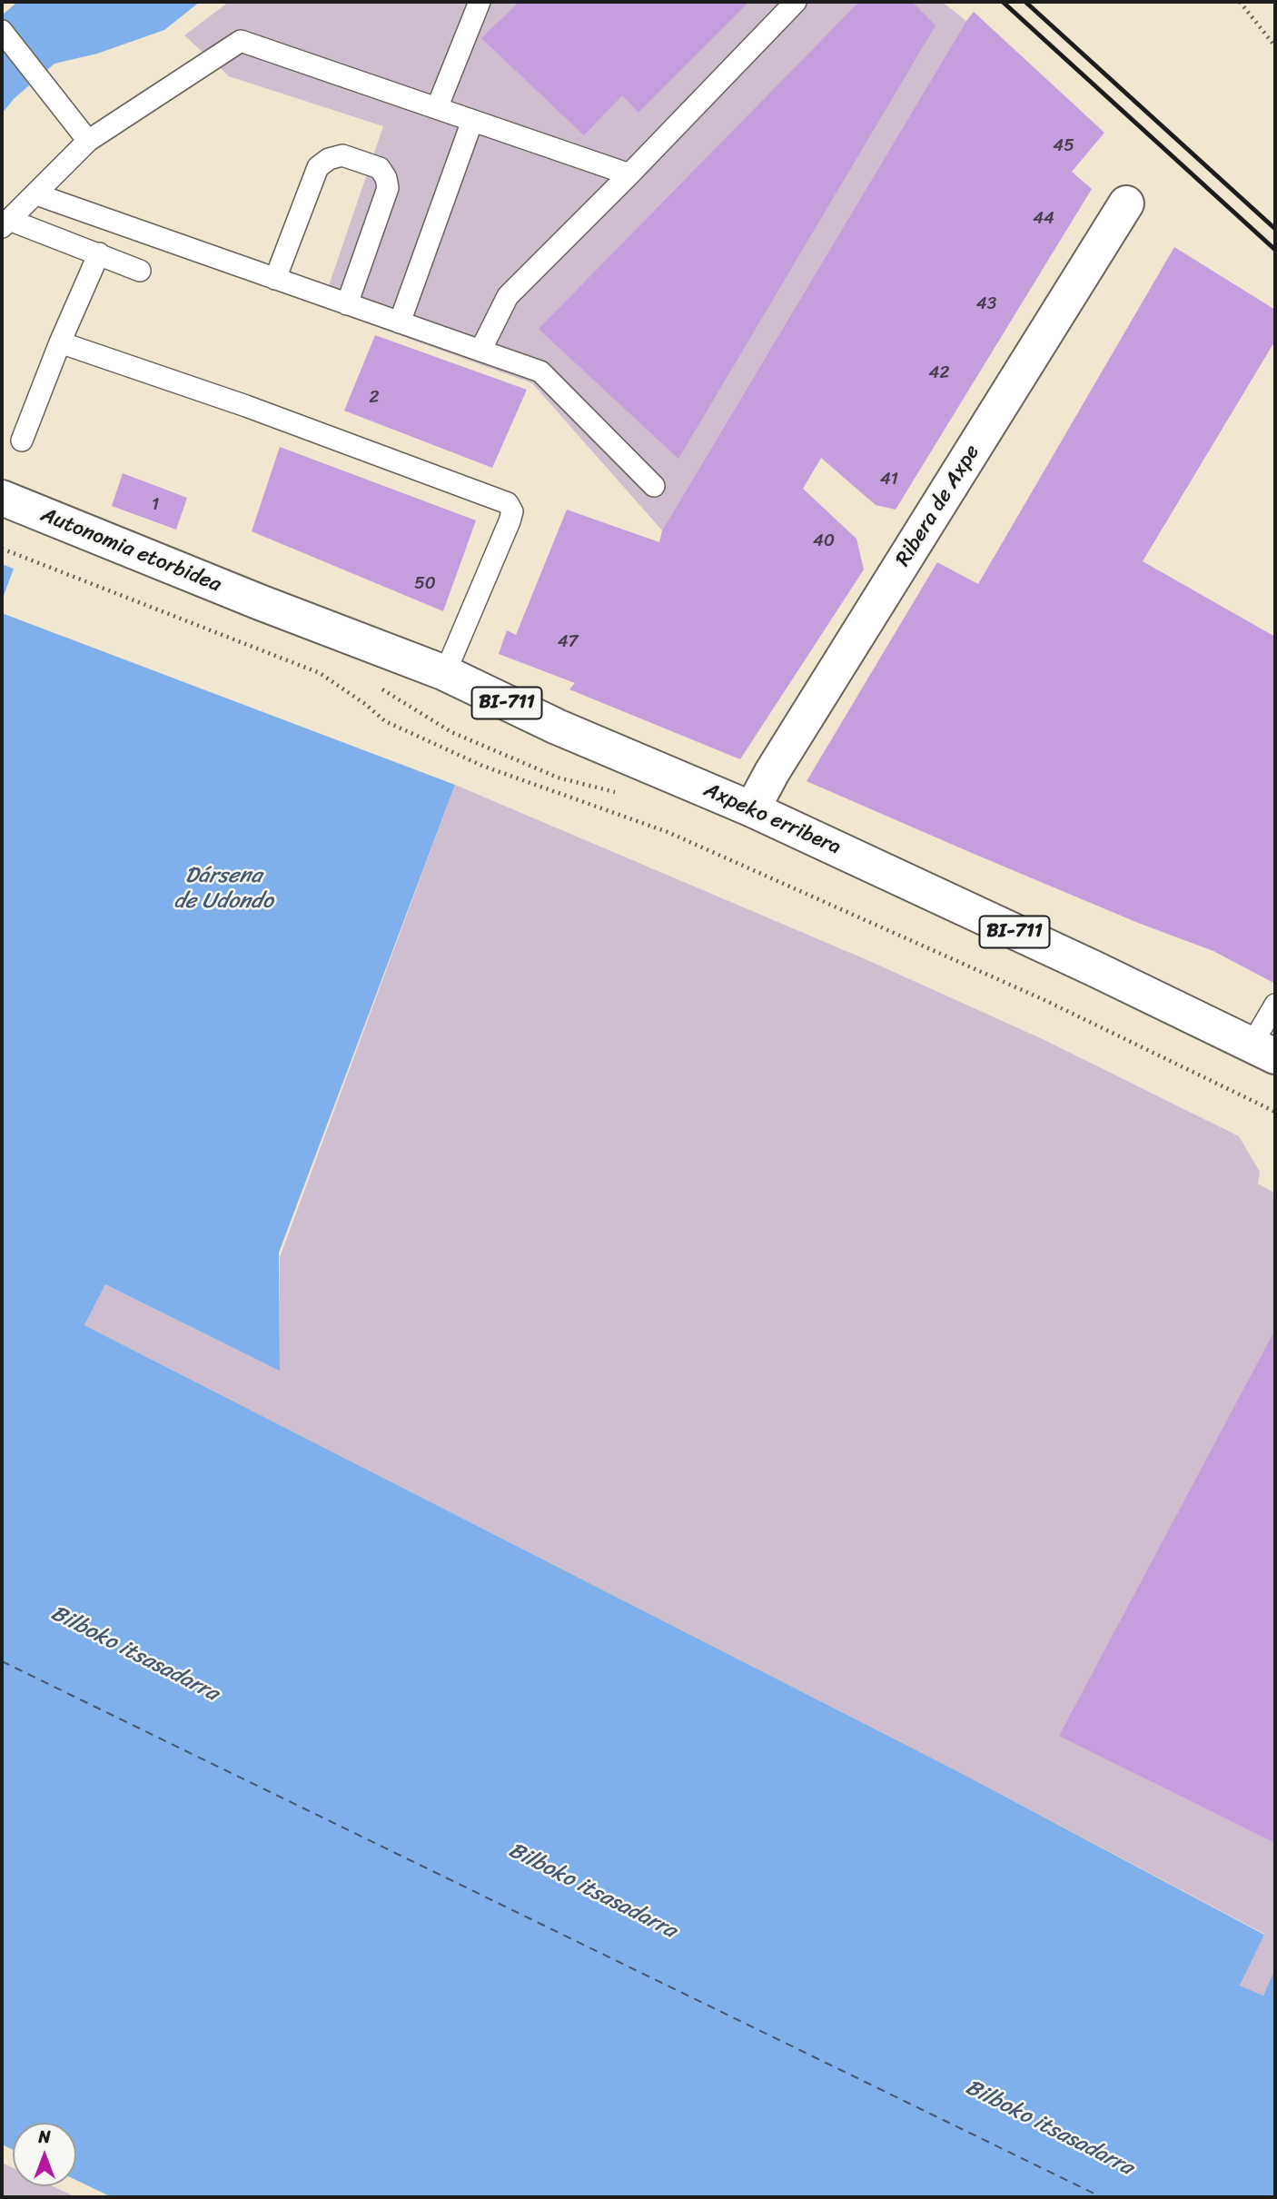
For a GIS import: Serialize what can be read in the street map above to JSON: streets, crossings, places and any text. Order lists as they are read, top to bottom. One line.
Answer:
{"streets":{"main road":["Ribera de Axpe","Autonomia etorbidea","BI-711","Axpeko erribera"]},"crossings":[["Ribera de Axpe","Axpeko erribera"],["Autonomia etorbidea","Axpeko erribera"]],"water":["Dársena de Udondo","Bilboko itsasadarra"],"house_numbers":["45","44","43","42","2","41","1","40","50","47"],"north":"top"}
